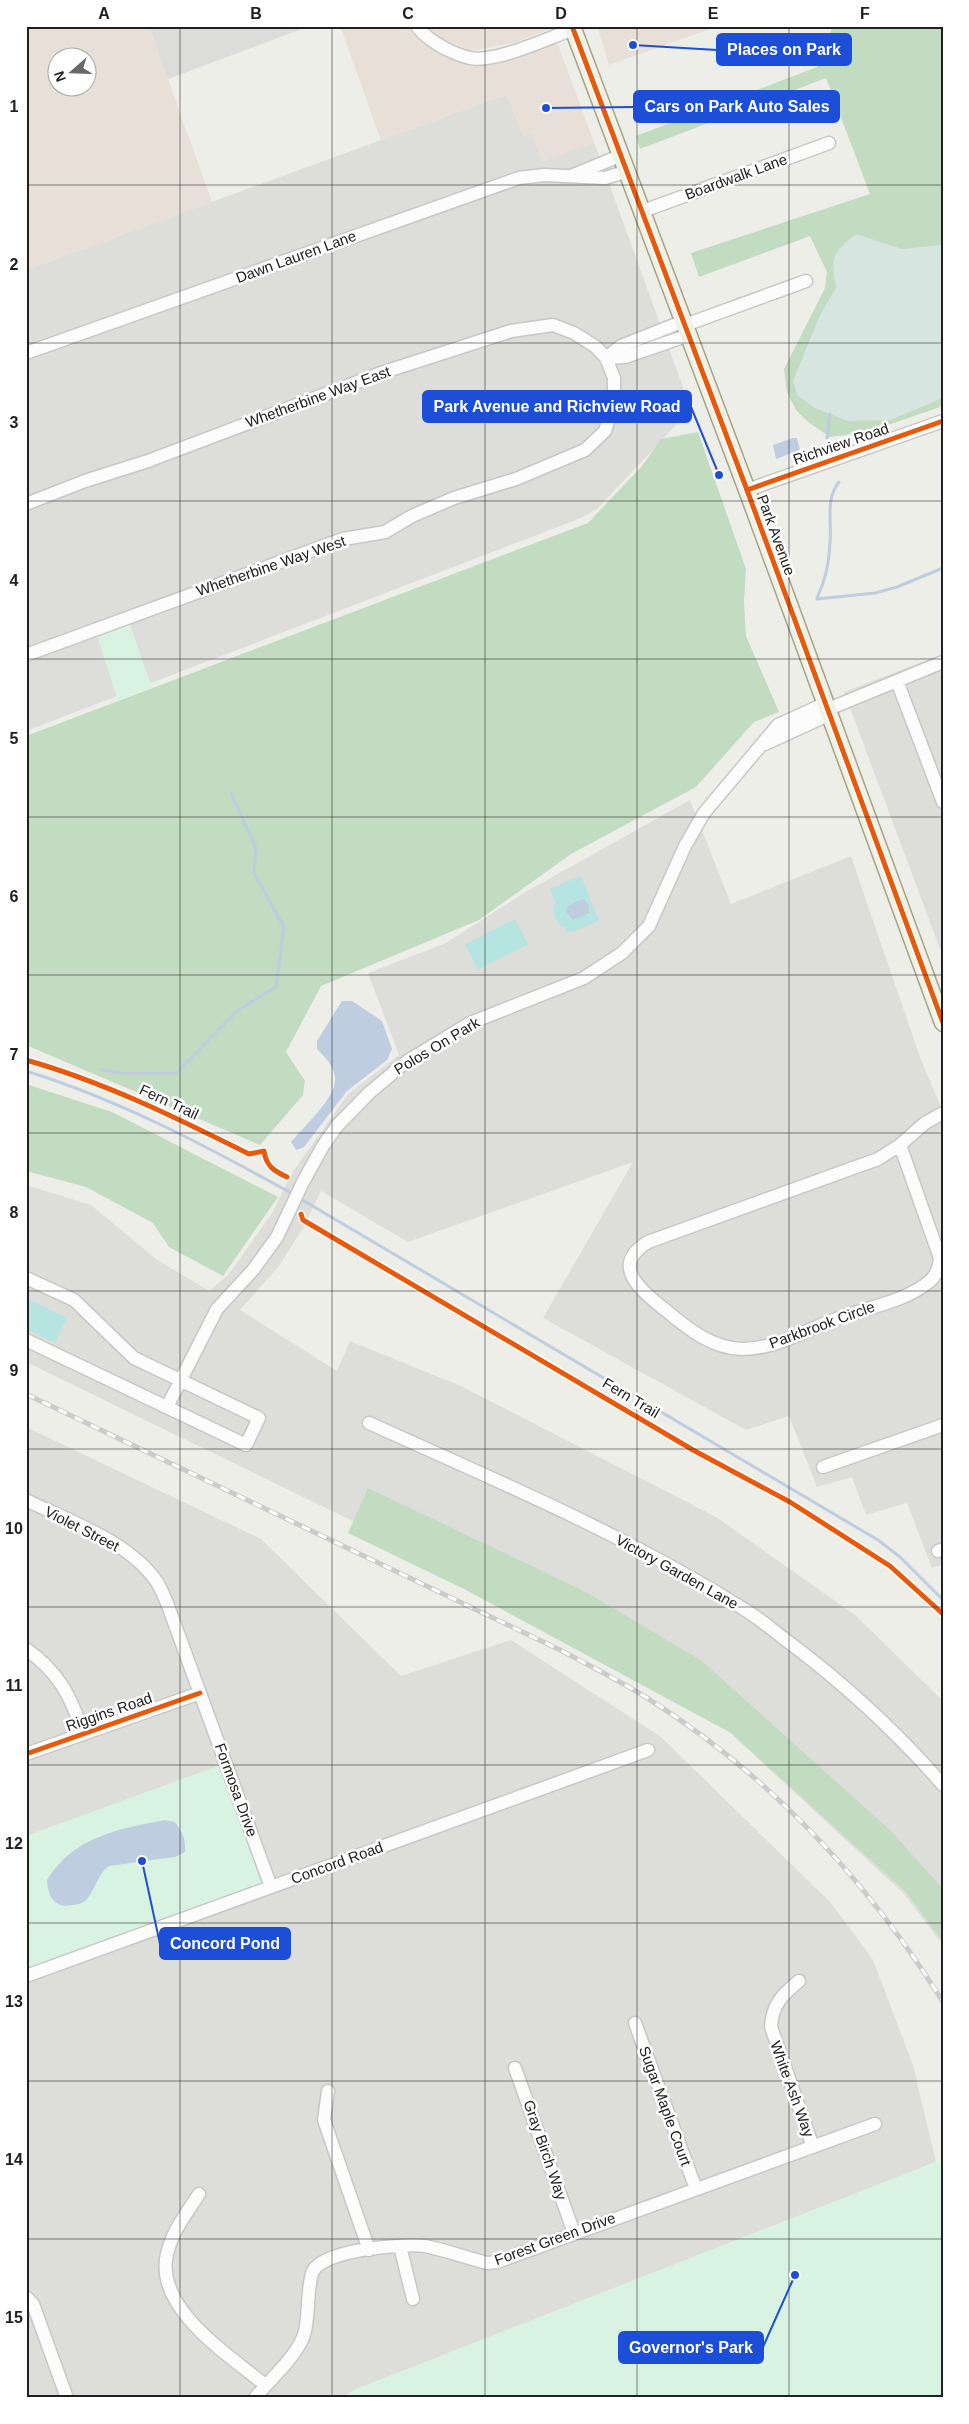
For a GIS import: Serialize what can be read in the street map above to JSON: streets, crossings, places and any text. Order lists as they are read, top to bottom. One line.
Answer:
{"streets":{"main road":["Park Avenue"],"street":["Boardwalk Lane","Dawn Lauren Lane","Whetherbine Way East","Richview Road","Whetherbine Way West","Polos On Park","Parkbrook Circle","Violet Street","Victory Garden Lane","Riggins Road","Formosa Drive","Concord Road","White Ash Way","Sugar Maple Court","Gray Birch Way","Forest Green Drive"],"cycle path":["Fern Trail"]},"crossings":[["Boardwalk Lane","Park Avenue"],["Dawn Lauren Lane","Park Avenue"],["Whetherbine Way East","Whetherbine Way West"],["Richview Road","Park Avenue"],["Park Avenue","Polos On Park"],["Violet Street","Riggins Road"],["Violet Street","Formosa Drive"],["Riggins Road","Formosa Drive"],["Formosa Drive","Concord Road"],["White Ash Way","Forest Green Drive"],["Sugar Maple Court","Forest Green Drive"],["Gray Birch Way","Forest Green Drive"]],"places":["Places on Park","Cars on Park Auto Sales","Park Avenue and Richview Road","Concord Pond","Governor's Park"],"north":"left","grid":{"columns":["A","B","C","D","E","F"],"rows":["1","2","3","4","5","6","7","8","9","10","11","12","13","14","15"]}}
